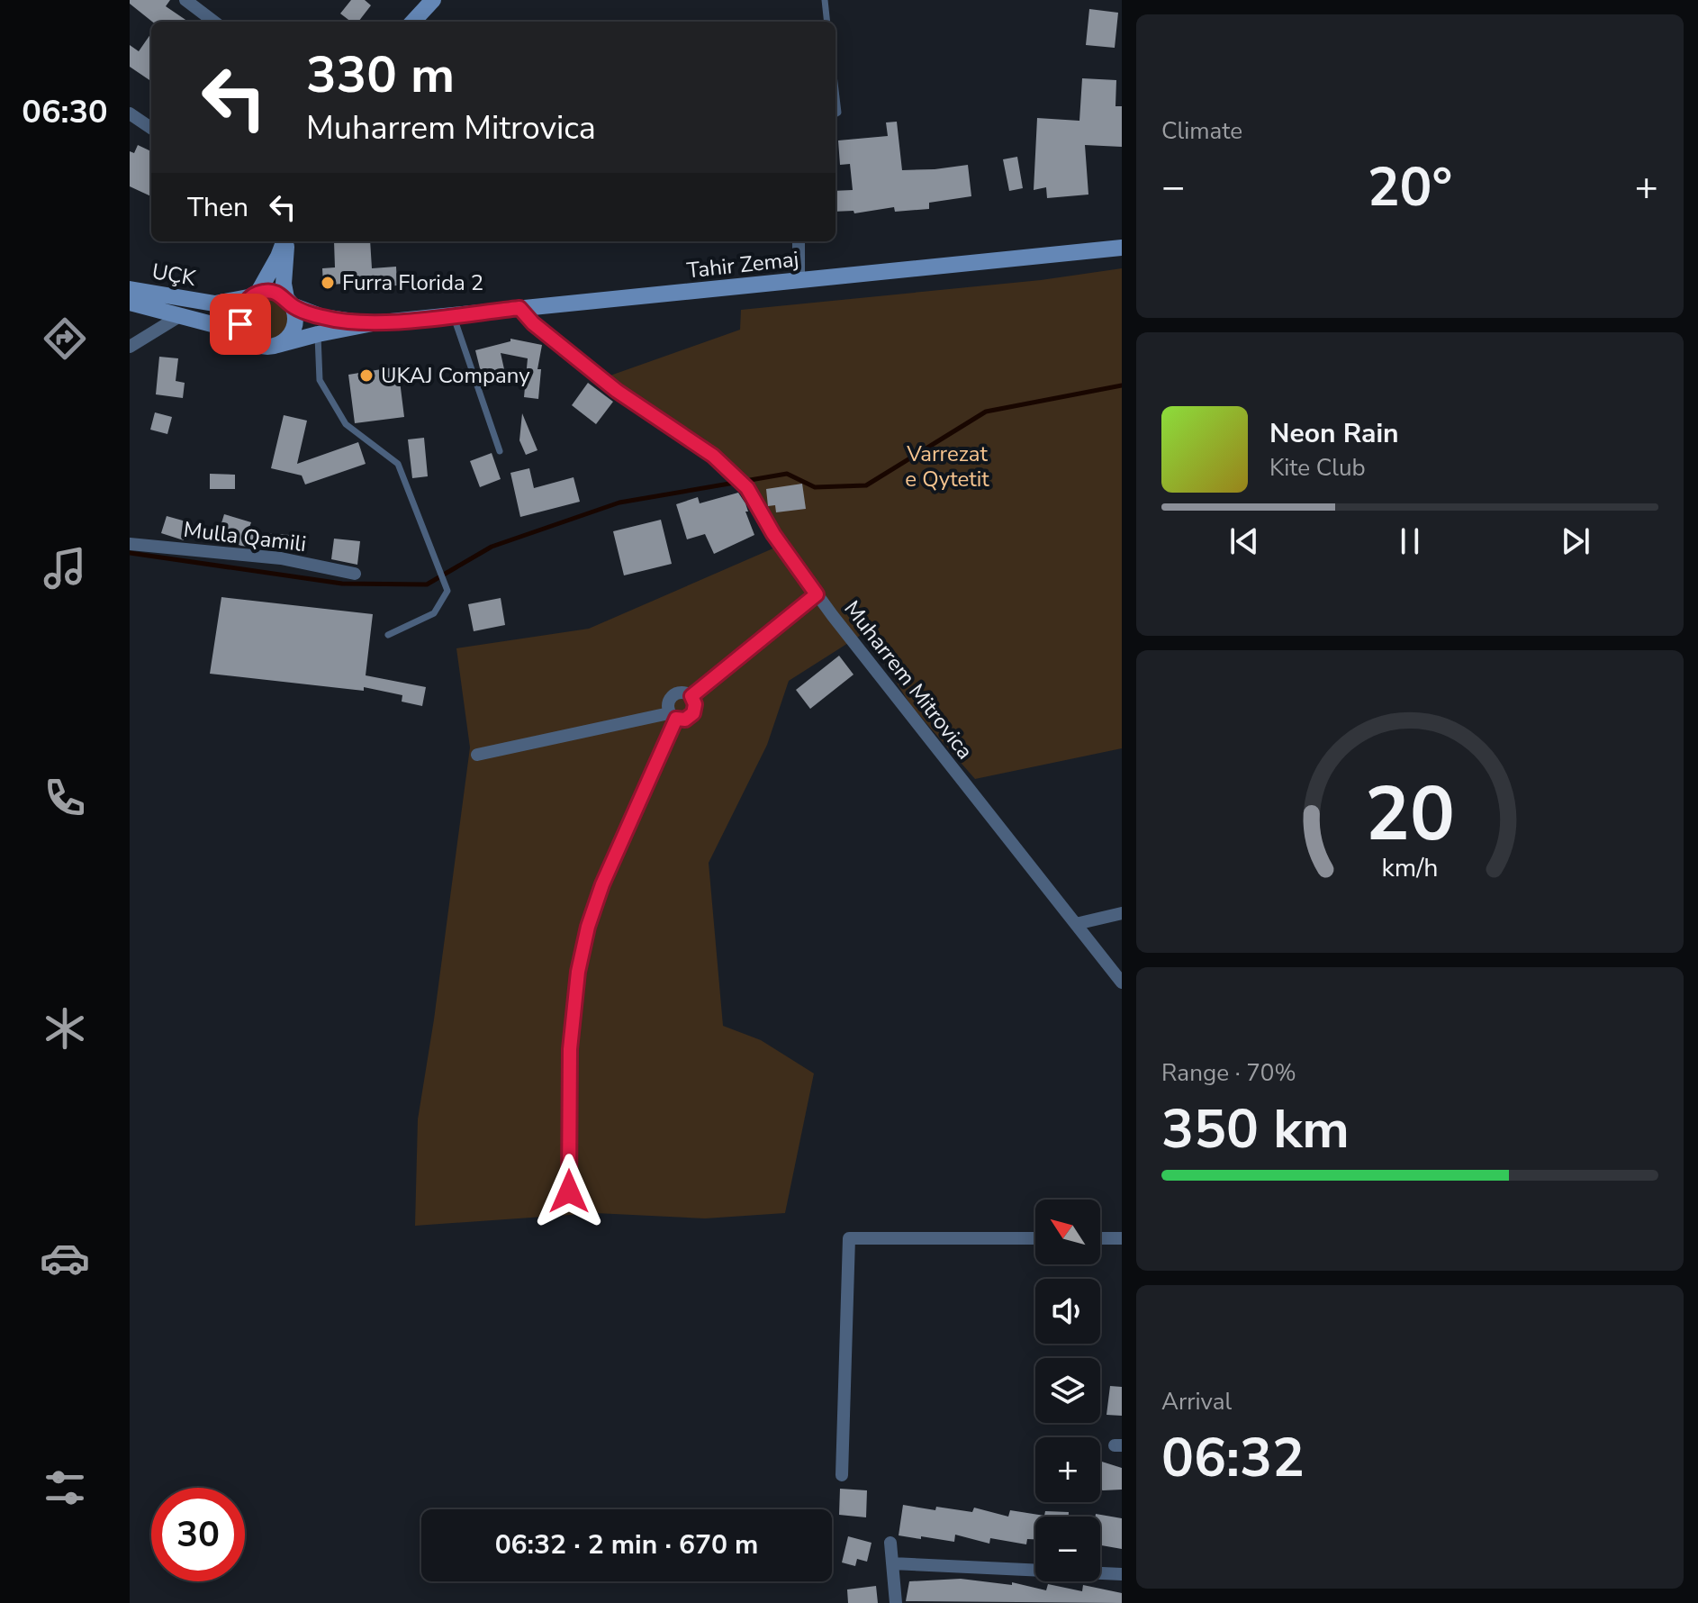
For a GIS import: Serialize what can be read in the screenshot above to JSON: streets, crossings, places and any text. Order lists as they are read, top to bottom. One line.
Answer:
{"streets":{"main road":["Tahir Zemaj","UÇK"],"street":["Mulla Qamili","Muharrem Mitrovica"]},"crossings":[["Tahir Zemaj","UÇK"],["Tahir Zemaj","Muharrem Mitrovica"]],"parks":["Varrezat e Qytetit"],"places":["Furra Florida 2","UKAJ Company"],"north":"top left","page":{"tabs":"06:30","tile":["Climate",["Range · 70%","350 km"],["Arrival","06:32"]],"turn":["330 m","Muharrem Mitrovica"],"heat":["−","20°","+"],"then":"Then","song":["Neon Rain","Kite Club"],"map_buttons":["+","−"],"limit":"30","trip":"06:32 · 2 min · 670 m","gauge":["20","km/h"]}}
